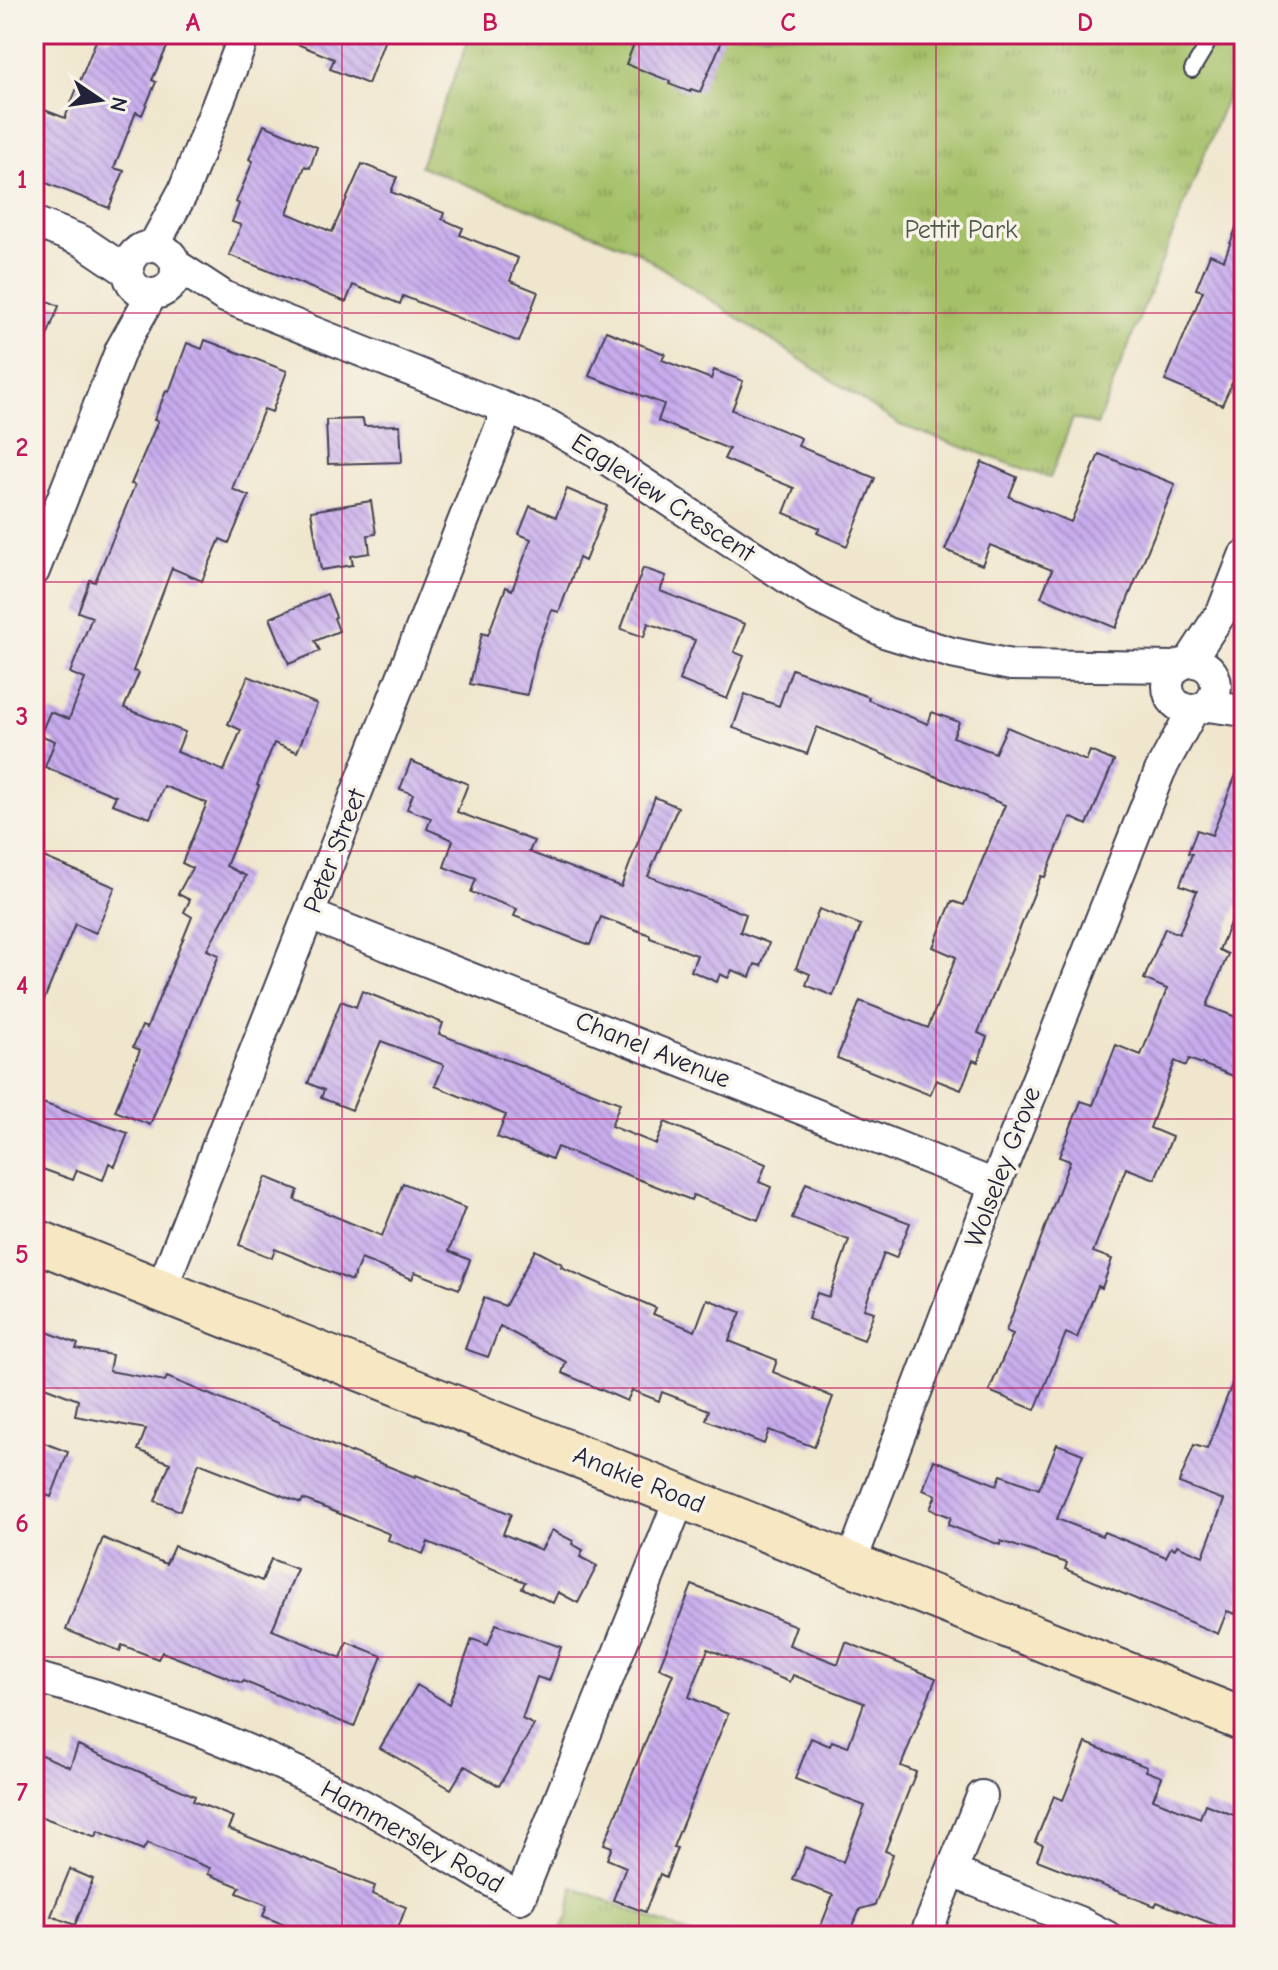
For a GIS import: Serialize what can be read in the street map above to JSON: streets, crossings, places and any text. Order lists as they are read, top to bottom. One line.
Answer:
{"streets":{"main road":["Anakie Road"],"street":["Eagleview Crescent","Peter Street","Chanel Avenue","Wolseley Grove","Hammersley Road"]},"crossings":[["Eagleview Crescent","Peter Street"],["Eagleview Crescent","Wolseley Grove"],["Peter Street","Chanel Avenue"],["Peter Street","Anakie Road"],["Chanel Avenue","Wolseley Grove"],["Wolseley Grove","Anakie Road"],["Anakie Road","Hammersley Road"]],"parks":["Pettit Park"],"north":"right","grid":{"columns":["A","B","C","D"],"rows":["1","2","3","4","5","6","7"]}}
